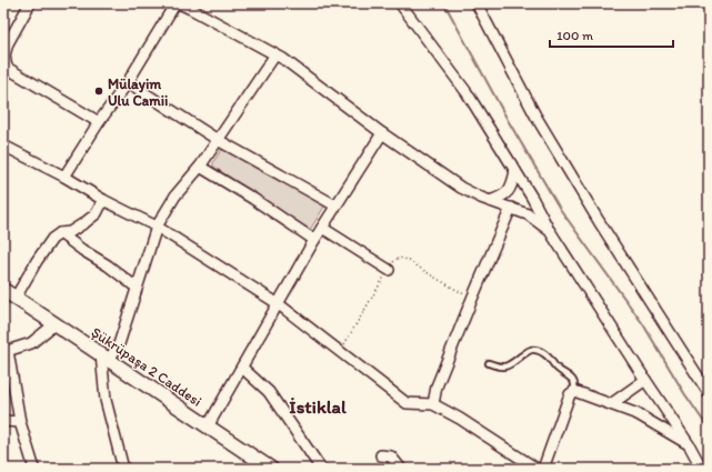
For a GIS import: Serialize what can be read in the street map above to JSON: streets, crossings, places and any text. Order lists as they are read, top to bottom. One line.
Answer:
{"streets":{"main road":["Şükrüpaşa 2 Caddesi"]},"districts":["İstiklal"],"places":["Mülayim Ulu Camii"],"scale_bar":"100 m"}
